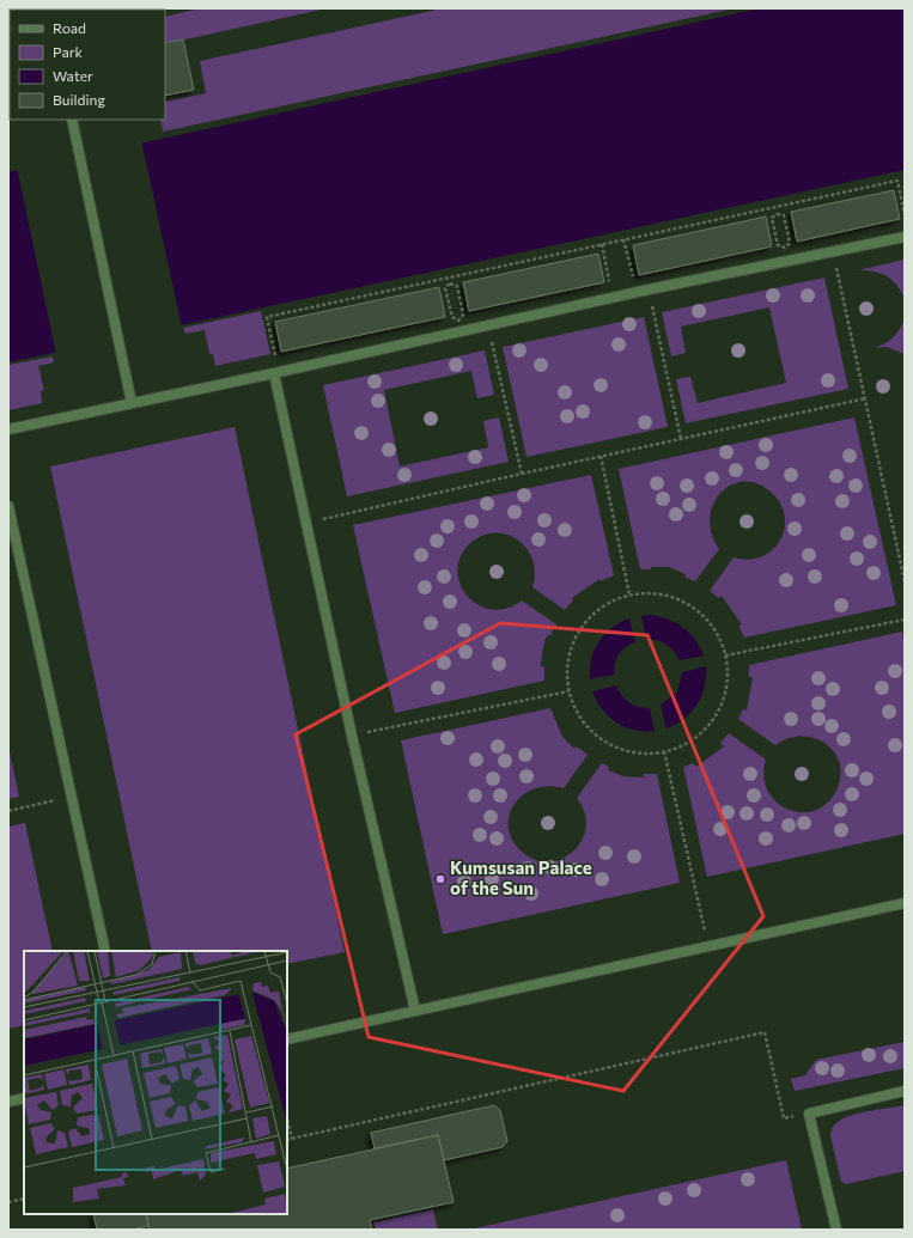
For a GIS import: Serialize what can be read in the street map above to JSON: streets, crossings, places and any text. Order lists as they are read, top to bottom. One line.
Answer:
{"places":["Kumsusan Palace of the Sun"],"legend":["Road","Park","Water","Building"]}
